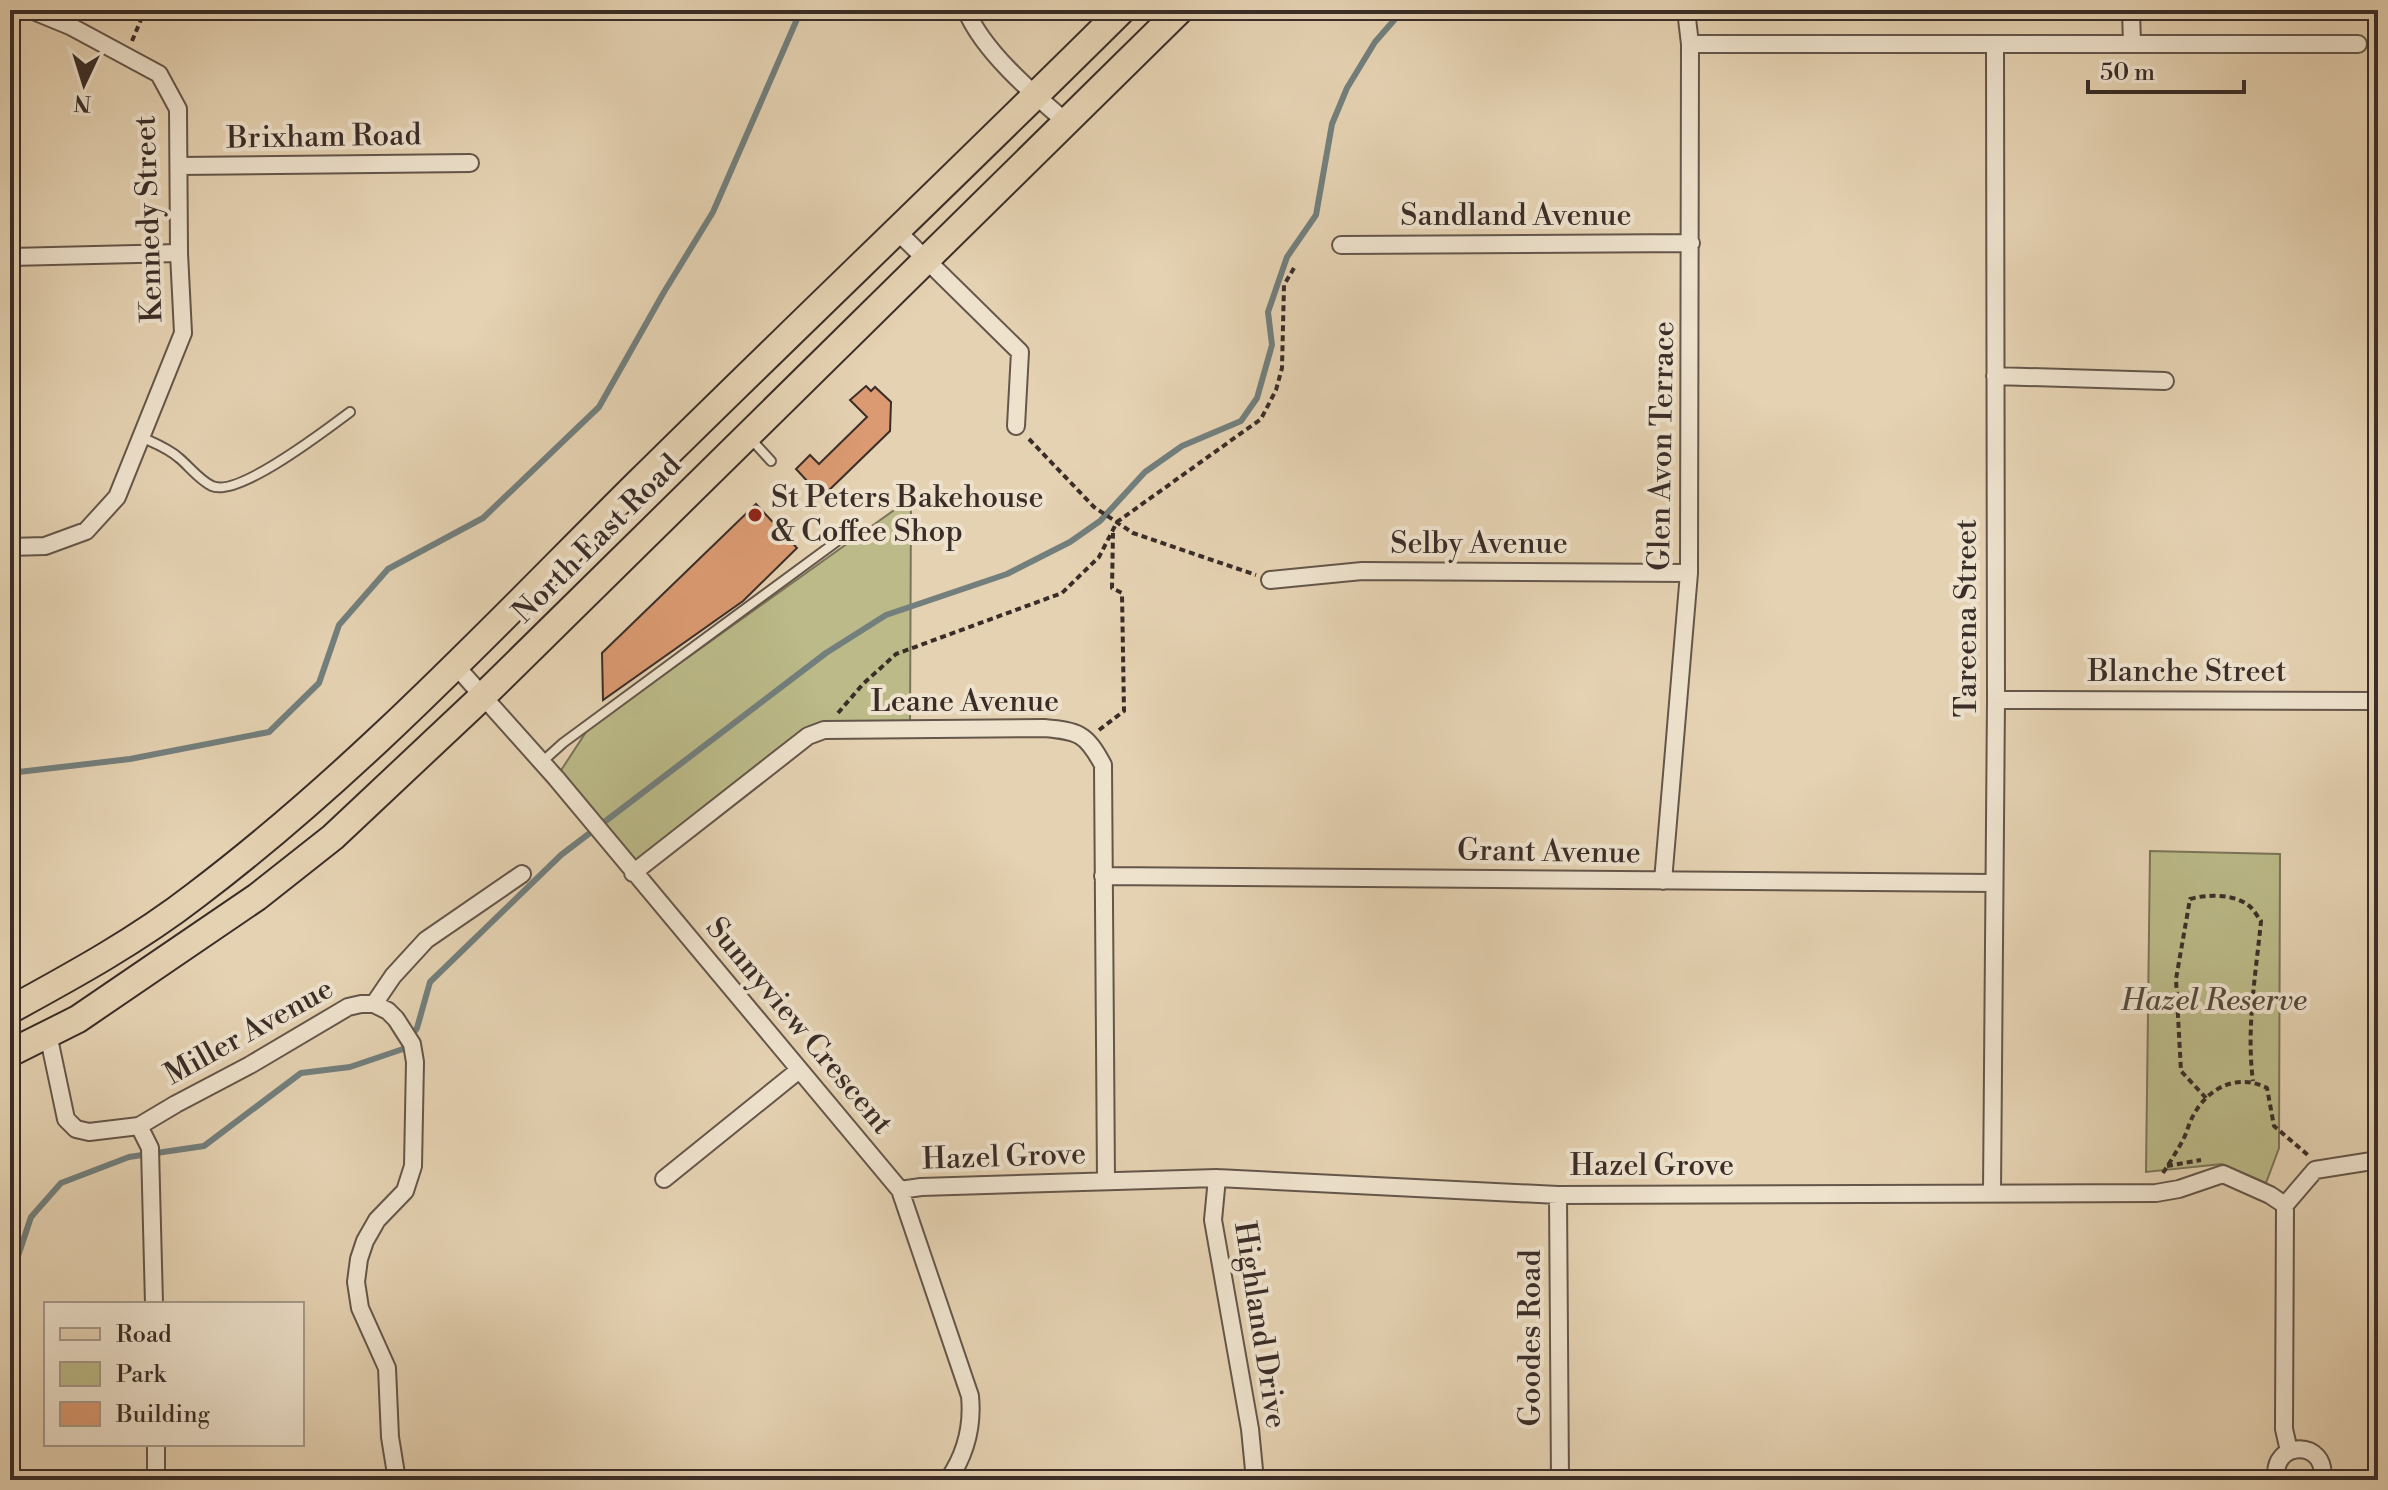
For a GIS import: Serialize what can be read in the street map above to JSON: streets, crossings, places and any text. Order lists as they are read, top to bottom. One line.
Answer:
{"streets":{"main road":["North East Road"],"street":["Brixham Road","Sandland Avenue","Kennedy Street","Glen Avon Terrace","Selby Avenue","Tareena Street","Blanche Street","Leane Avenue","Grant Avenue","Sunnyview Crescent","Miller Avenue","Hazel Grove","Highland Drive","Goodes Road"]},"crossings":[["Brixham Road","Kennedy Street"],["Sandland Avenue","Glen Avon Terrace"],["Glen Avon Terrace","Selby Avenue"],["Glen Avon Terrace","Grant Avenue"],["North East Road","Sunnyview Crescent"],["North East Road","Miller Avenue"],["Tareena Street","Blanche Street"],["Tareena Street","Grant Avenue"],["Tareena Street","Hazel Grove"],["Leane Avenue","Grant Avenue"],["Leane Avenue","Hazel Grove"],["Sunnyview Crescent","Hazel Grove"],["Hazel Grove","Highland Drive"],["Hazel Grove","Goodes Road"]],"parks":["Hazel Reserve"],"places":["St Peters Bakehouse & Coffee Shop"],"legend":["Road","Park","Building"],"scale_bar":"50 m","north":"bottom"}
